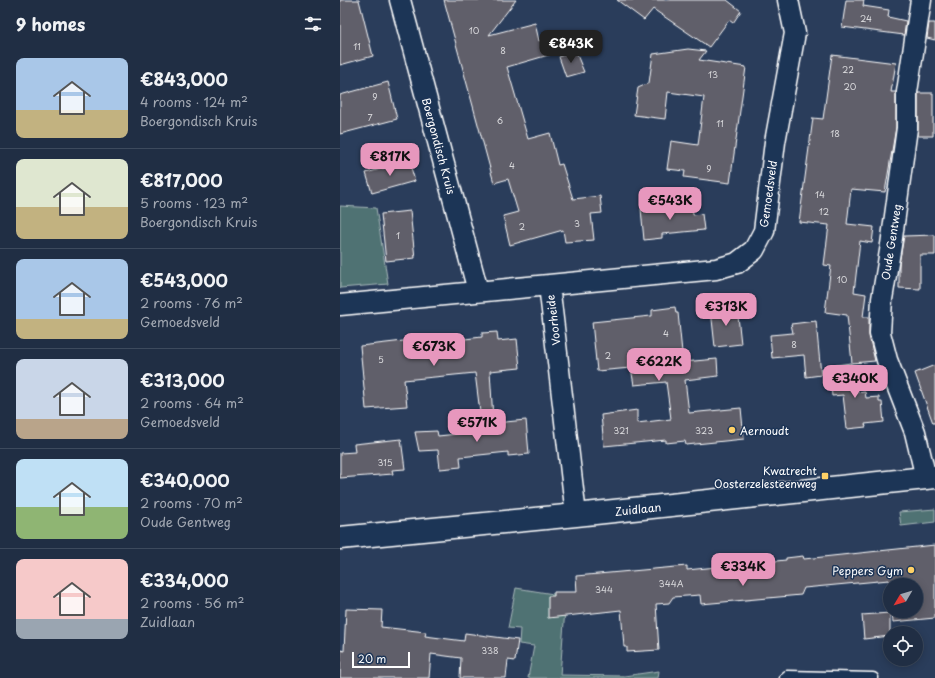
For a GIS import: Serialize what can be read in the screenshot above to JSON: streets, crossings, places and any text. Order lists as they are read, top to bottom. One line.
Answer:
{"streets":{"main road":["Zuidlaan"],"street":["Boergondisch Kruis","Gemoedsveld","Oude Gentweg","Voorheide"]},"crossings":[["Boergondisch Kruis","Voorheide"],["Gemoedsveld","Voorheide"],["Oude Gentweg","Zuidlaan"],["Voorheide","Zuidlaan"]],"places":{"other":["Aernoudt","Peppers Gym"],"transit":["Kwatrecht Oosterzelesteenweg"]},"house_numbers":["24","10","11","8","22","13","20","9","7","6","11","18","4","9","14","12","3","2","1","10","4","8","2","5","321","323","315","344A","344","338"],"scale_bar":"20 m","north":"bottom left","page":{"heading":"9 homes","price":["€843K","€817K","€543K","€313K","€673K","€622K","€340K","€571K","€334K"],"list":[{"name":"€843,000","note":"4 rooms · 124 m² · Boergondisch Kruis"},{"name":"€817,000","note":"5 rooms · 123 m² · Boergondisch Kruis"},{"name":"€543,000","note":"2 rooms · 76 m² · Gemoedsveld"},{"name":"€313,000","note":"2 rooms · 64 m² · Gemoedsveld"},{"name":"€340,000","note":"2 rooms · 70 m² · Oude Gentweg"},{"name":"€334,000","note":"2 rooms · 56 m² · Zuidlaan"}],"scale":"20 m"}}
